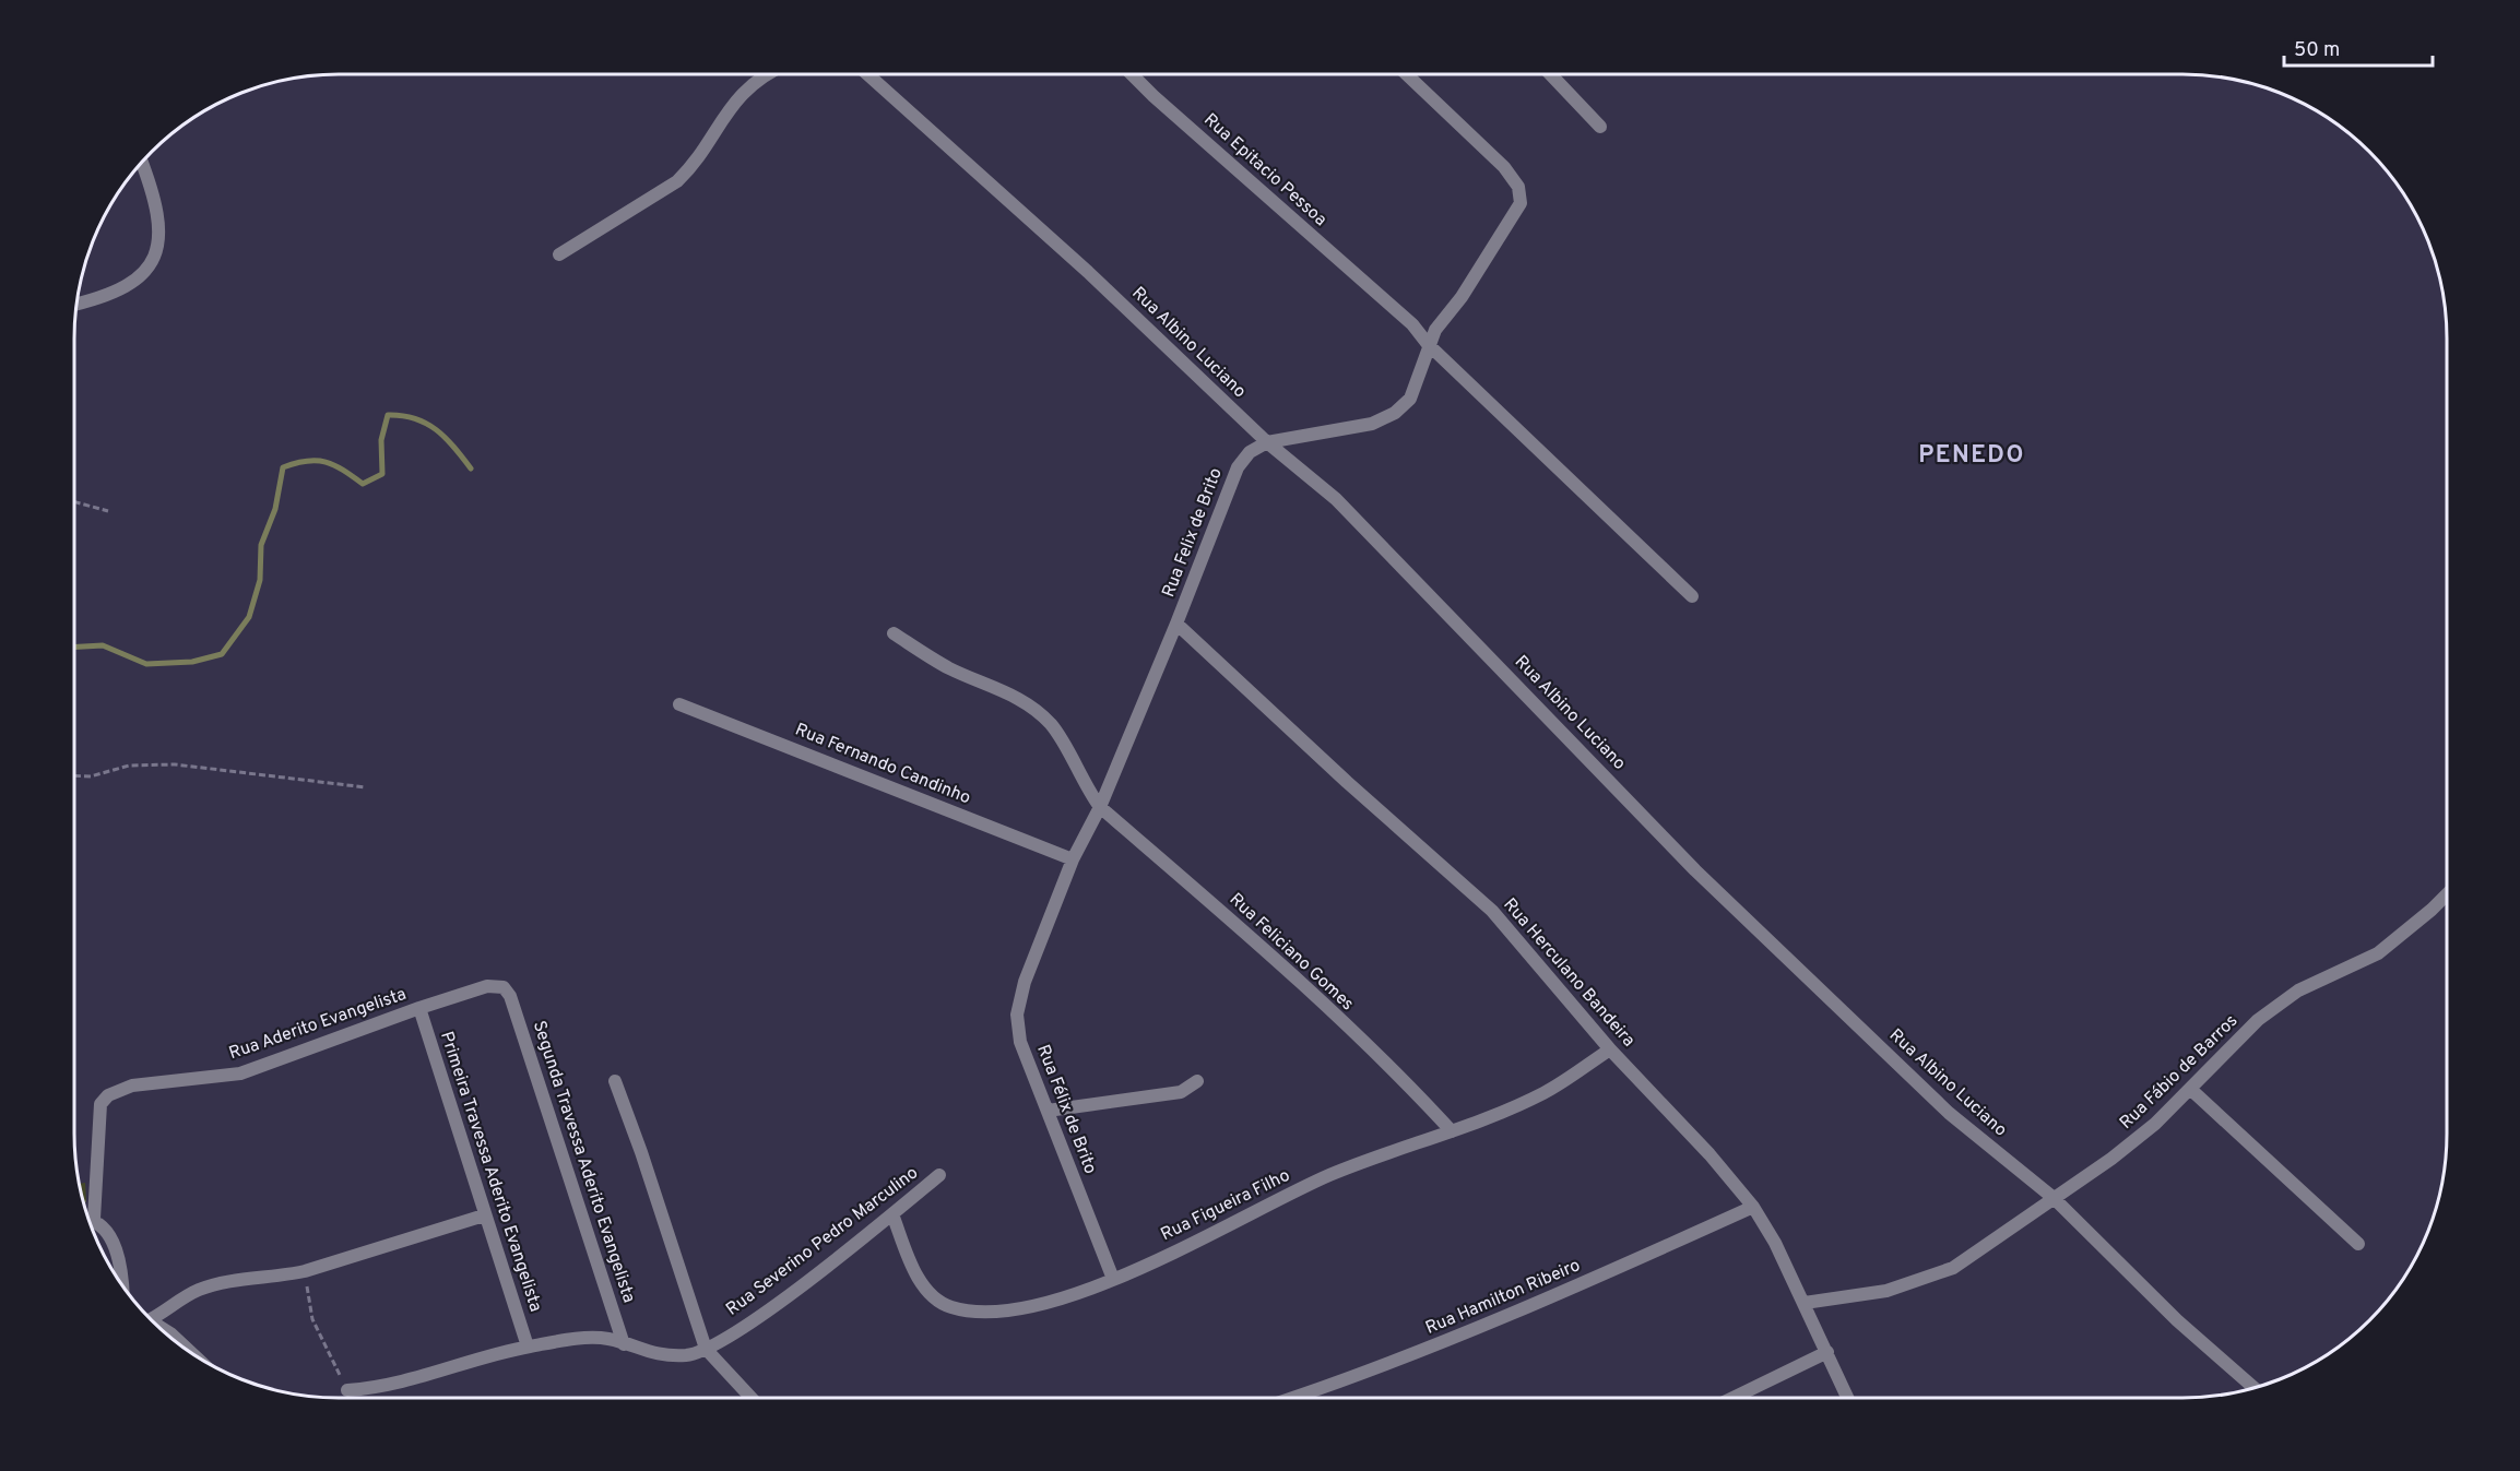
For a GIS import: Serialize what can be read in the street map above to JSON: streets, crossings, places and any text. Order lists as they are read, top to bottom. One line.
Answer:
{"streets":{"street":["Rua Epitacio Pessoa","Rua Albino Luciano","Rua Felix de Brito","Rua Fernando Candinho","Rua Feliciano Gomes","Rua Herculano Bandeira","Rua Aderito Evangelista","Rua Fábio de Barros","Rua Félix de Brito","Segunda Travessa Aderito Evangelista","Primeira Travessa Aderito Evangelista","Rua Figueira Filho","Rua Severino Pedro Marculino","Rua Hamilton Ribeiro"]},"crossings":[["Rua Epitacio Pessoa","Rua Felix de Brito"],["Rua Albino Luciano","Rua Felix de Brito"],["Rua Albino Luciano","Rua Fábio de Barros"],["Rua Felix de Brito","Rua Feliciano Gomes"],["Rua Felix de Brito","Rua Herculano Bandeira"],["Rua Felix de Brito","Rua Félix de Brito"],["Rua Fernando Candinho","Rua Félix de Brito"],["Rua Feliciano Gomes","Rua Félix de Brito"],["Rua Feliciano Gomes","Rua Figueira Filho"],["Rua Herculano Bandeira","Rua Fábio de Barros"],["Rua Herculano Bandeira","Rua Figueira Filho"],["Rua Herculano Bandeira","Rua Hamilton Ribeiro"],["Rua Aderito Evangelista","Segunda Travessa Aderito Evangelista"],["Rua Aderito Evangelista","Primeira Travessa Aderito Evangelista"],["Rua Félix de Brito","Rua Figueira Filho"],["Segunda Travessa Aderito Evangelista","Rua Severino Pedro Marculino"],["Primeira Travessa Aderito Evangelista","Rua Severino Pedro Marculino"],["Rua Figueira Filho","Rua Severino Pedro Marculino"]],"districts":["PENEDO"],"scale_bar":"50 m"}
